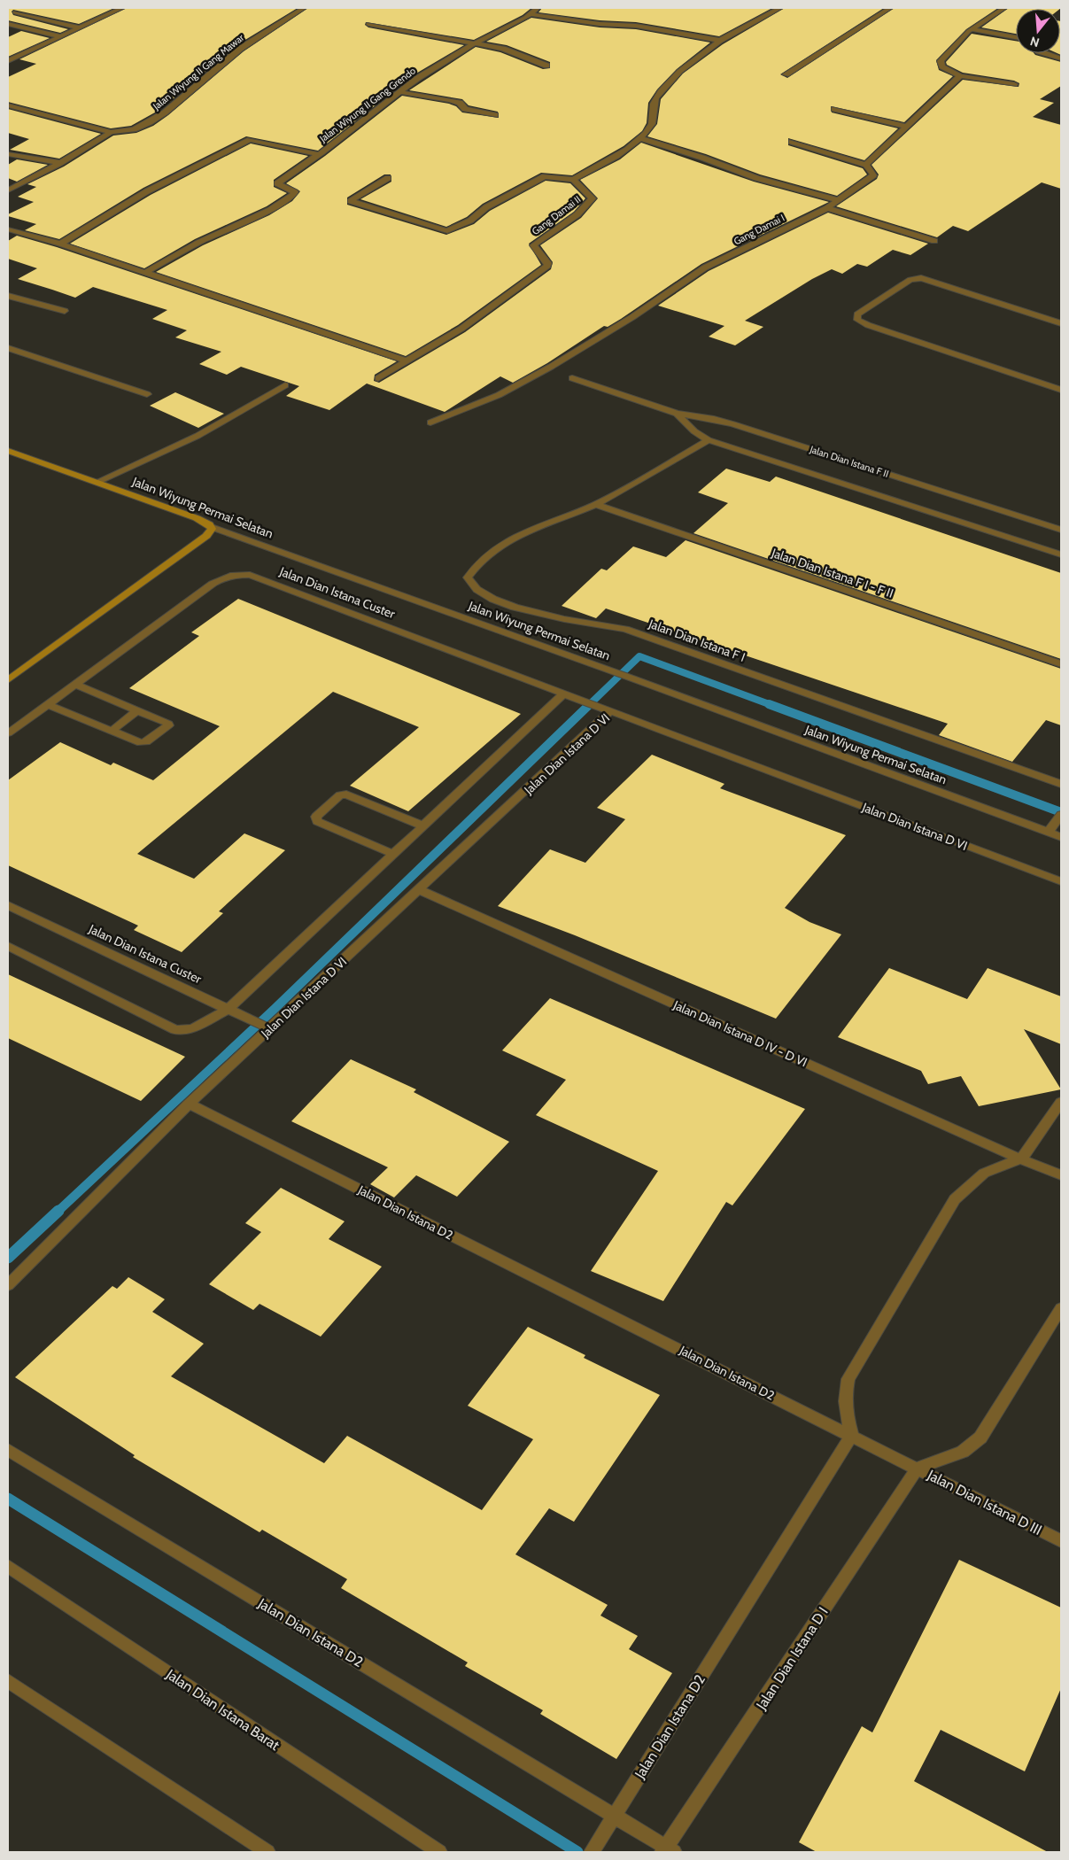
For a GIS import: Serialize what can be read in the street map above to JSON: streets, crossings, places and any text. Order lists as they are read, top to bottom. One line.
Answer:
{"streets":{"street":["Jalan Wiyung II Gang Mawar","Jalan Wiyung II Gang Grendo","Gang Damai II","Gang Damai I","Jalan Dian Istana F II","Jalan Wiyung Permai Selatan","Jalan Dian Istana F I - F II","Jalan Dian Istana Custer","Jalan Dian Istana F I","Jalan Dian Istana D VI","Jalan Dian Istana D IV - D VI","Jalan Dian Istana D2","Jalan Dian Istana D III","Jalan Dian Istana D I","Jalan Dian Istana Barat"]},"crossings":[["Jalan Dian Istana F I - F II","Jalan Dian Istana F I"],["Jalan Dian Istana Custer","Jalan Dian Istana D VI"],["Jalan Dian Istana D VI","Jalan Dian Istana D IV - D VI"],["Jalan Dian Istana D VI","Jalan Dian Istana D2"],["Jalan Dian Istana D2","Jalan Dian Istana D III"],["Jalan Dian Istana D2","Jalan Dian Istana D I"],["Jalan Dian Istana D III","Jalan Dian Istana D I"]],"north":"bottom"}
